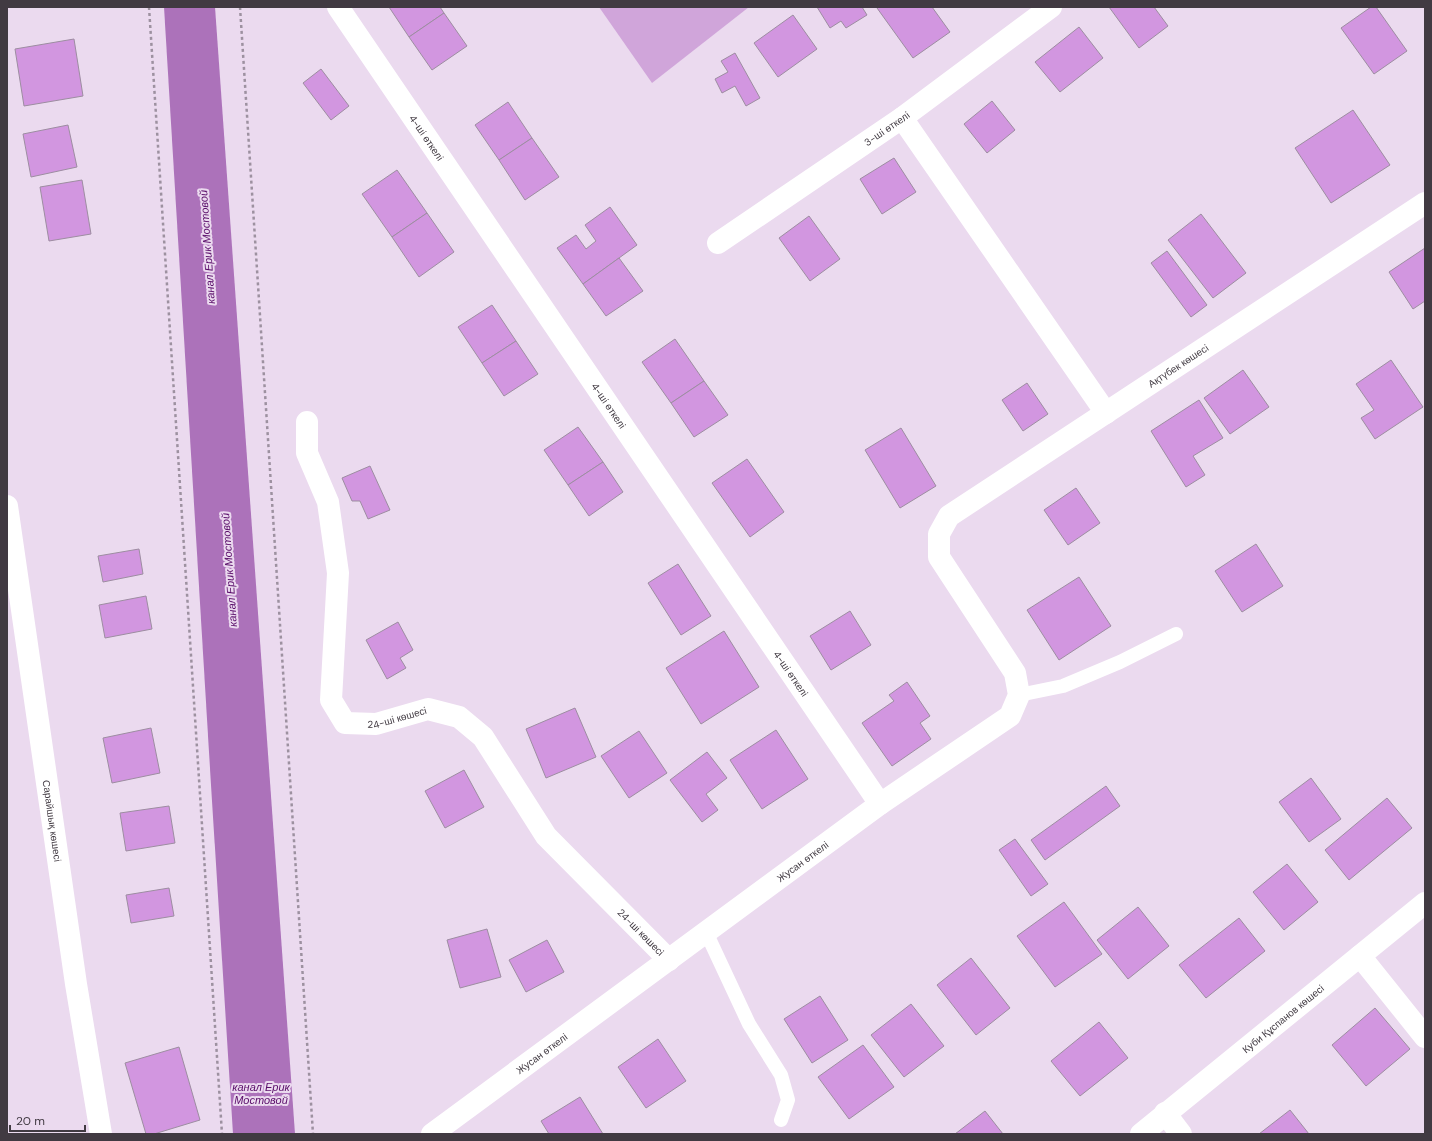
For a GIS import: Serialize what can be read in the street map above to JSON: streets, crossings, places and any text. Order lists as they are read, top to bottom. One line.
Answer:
{"streets":{"street":["3-шi өткелi","4-шi өткелi","Ақтүбек көшесi","24-ші көшесi","Сарайшық көшесі","Жусан өткелі","Куби Құспанов көшесi"]},"crossings":[["4-шi өткелi","Жусан өткелі"],["Ақтүбек көшесi","Жусан өткелі"],["24-ші көшесi","Жусан өткелі"]],"water":["канал Ерик Мостовой"],"scale_bar":"20 m"}
